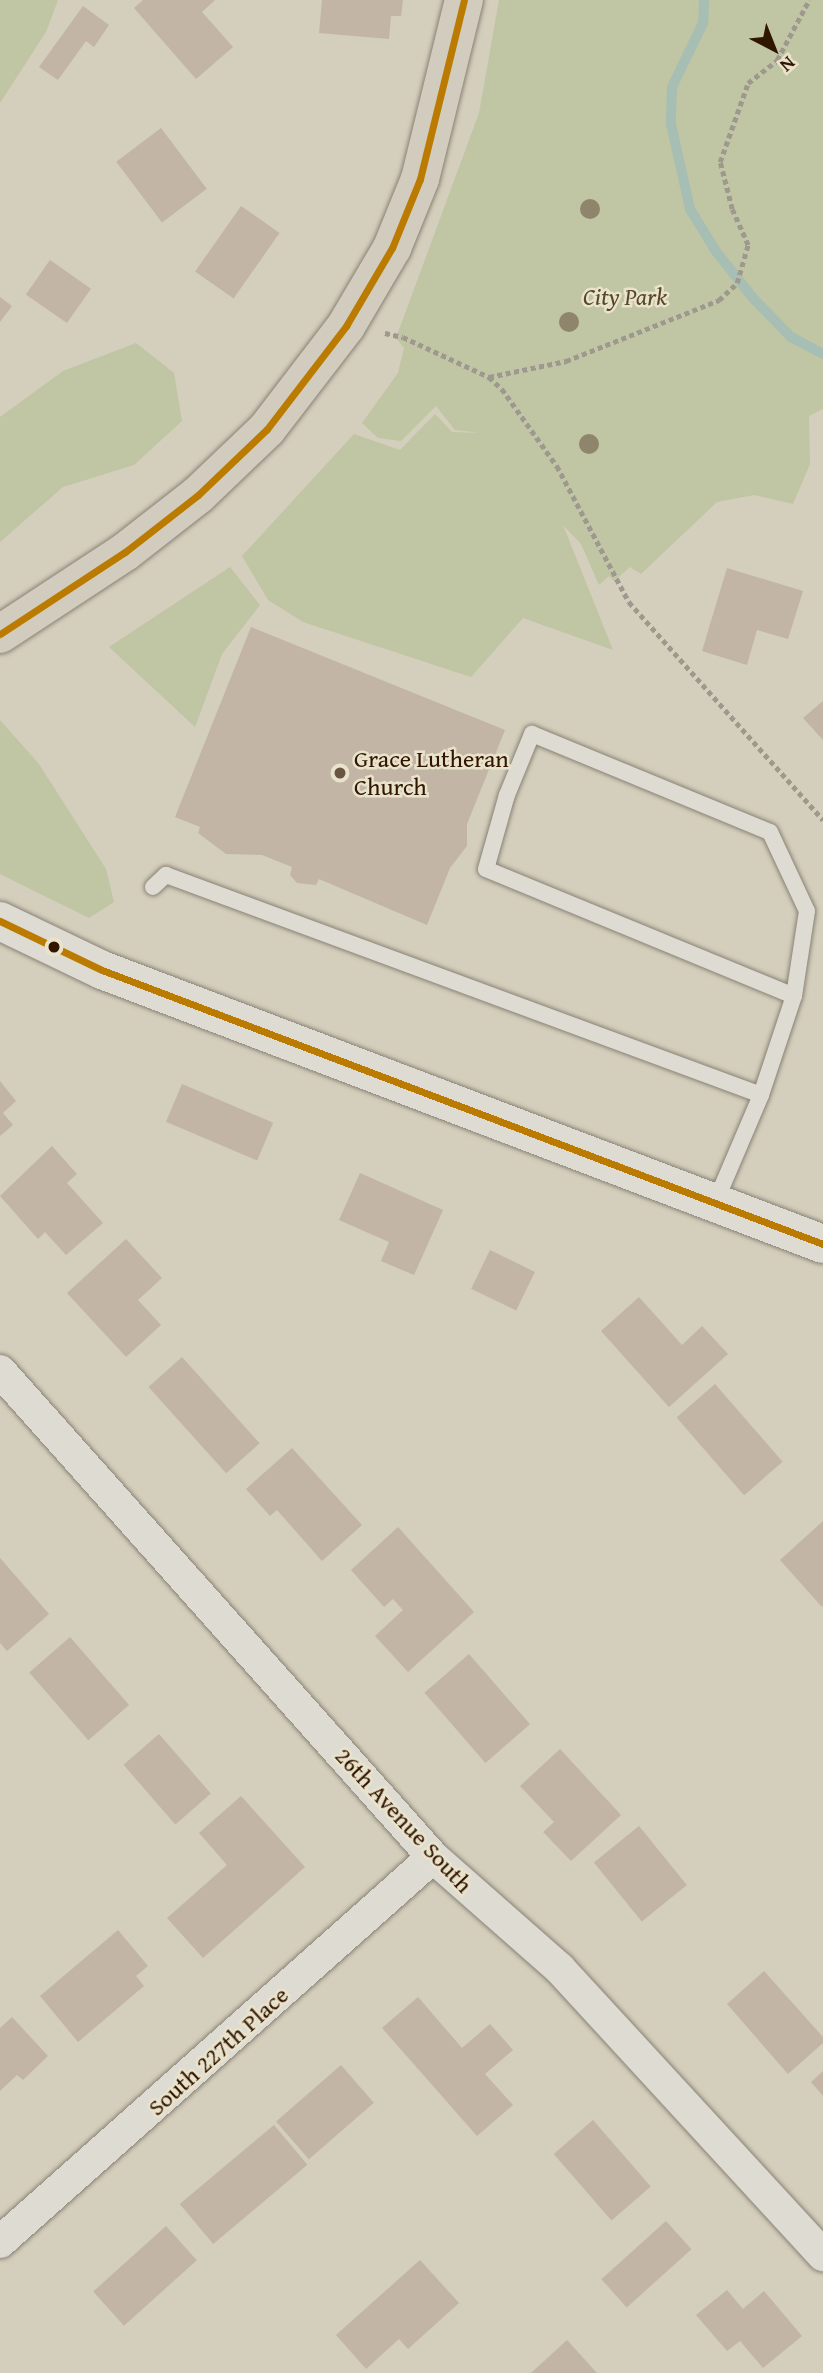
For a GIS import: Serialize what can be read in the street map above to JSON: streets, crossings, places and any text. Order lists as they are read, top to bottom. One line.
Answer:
{"streets":{"street":["26th Avenue South","South 227th Place"]},"crossings":[["26th Avenue South","South 227th Place"]],"parks":["City Park"],"places":["Grace Lutheran Church"],"north":"bottom right"}
